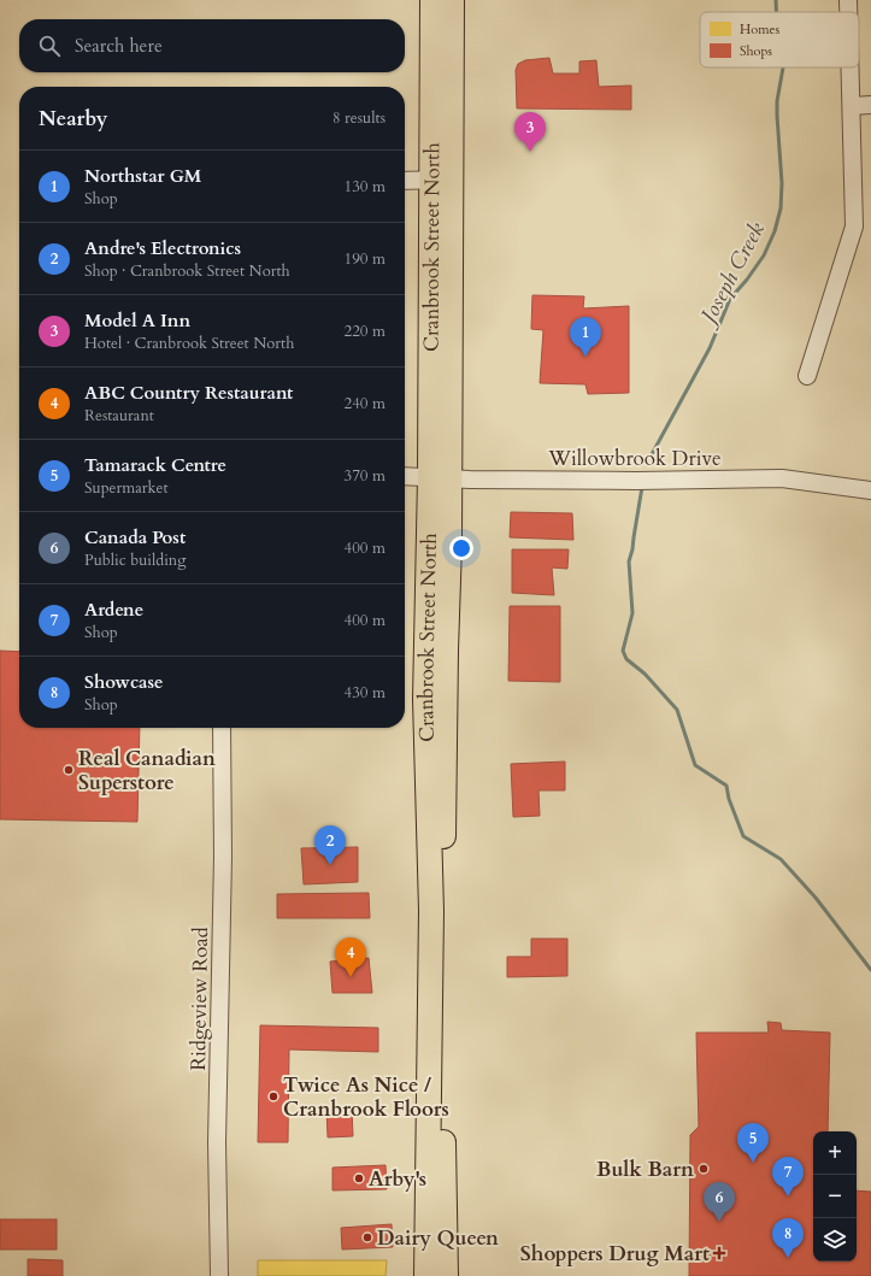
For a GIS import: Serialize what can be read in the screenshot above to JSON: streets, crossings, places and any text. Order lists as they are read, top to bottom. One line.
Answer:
{"streets":{"highway":["Cranbrook Street North"],"street":["Willowbrook Drive","Ridgeview Road"]},"crossings":[["Cranbrook Street North","Willowbrook Drive"]],"water":["Joseph Creek"],"places":{"other":["Real Canadian Superstore","Twice As Nice / Cranbrook Floors","Bulk Barn","Arby's","Dairy Queen"],"health":["Shoppers Drug Mart"]},"legend":["Homes","Shops"],"page":{"search":"Search here","heading":["Nearby","8 results"],"pins":["3","1","2","4","5","7","6","8"],"list":[{"mark":"1","name":"Northstar GM","note":"Shop","value":"130 m"},{"mark":"2","name":"Andre's Electronics","note":"Shop · Cranbrook Street North","value":"190 m"},{"mark":"3","name":"Model A Inn","note":"Hotel · Cranbrook Street North","value":"220 m"},{"mark":"4","name":"ABC Country Restaurant","note":"Restaurant","value":"240 m"},{"mark":"5","name":"Tamarack Centre","note":"Supermarket","value":"370 m"},{"mark":"6","name":"Canada Post","note":"Public building","value":"400 m"},{"mark":"7","name":"Ardene","note":"Shop","value":"400 m"},{"mark":"8","name":"Showcase","note":"Shop","value":"430 m"}],"map_buttons":["+","−"]}}
